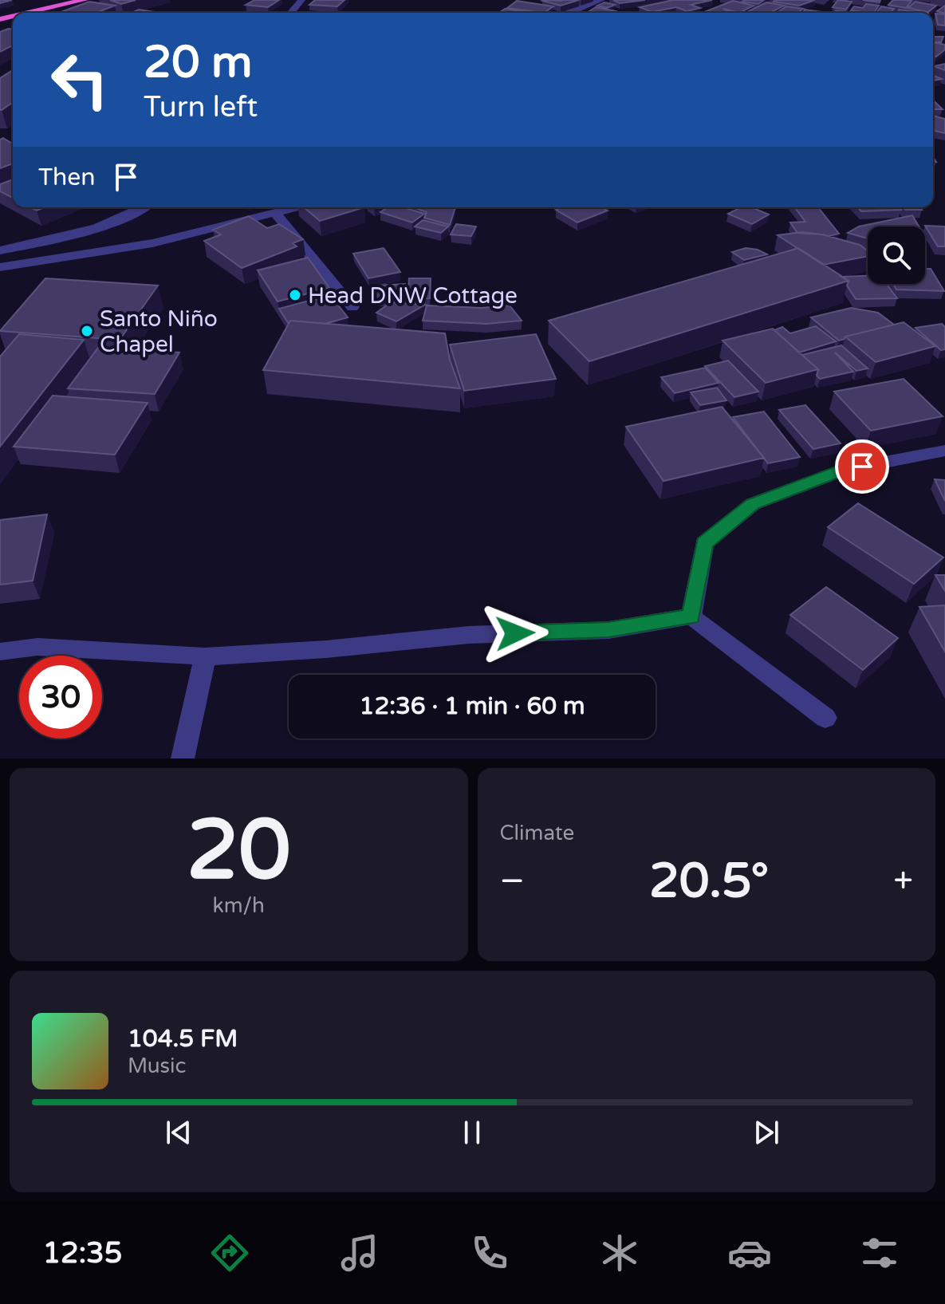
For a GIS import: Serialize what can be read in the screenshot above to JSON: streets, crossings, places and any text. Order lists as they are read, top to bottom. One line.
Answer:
{"places":["Head DNW Cottage","Santo Niño Chapel"],"page":{"turn":["20 m","Turn left"],"then":"Then","limit":"30","trip":"12:36 · 1 min · 60 m","tile":[["20","km/h"],"Climate"],"heat":["−","20.5°","+"],"song":["104.5 FM","Music"],"tabs":"12:35"}}
